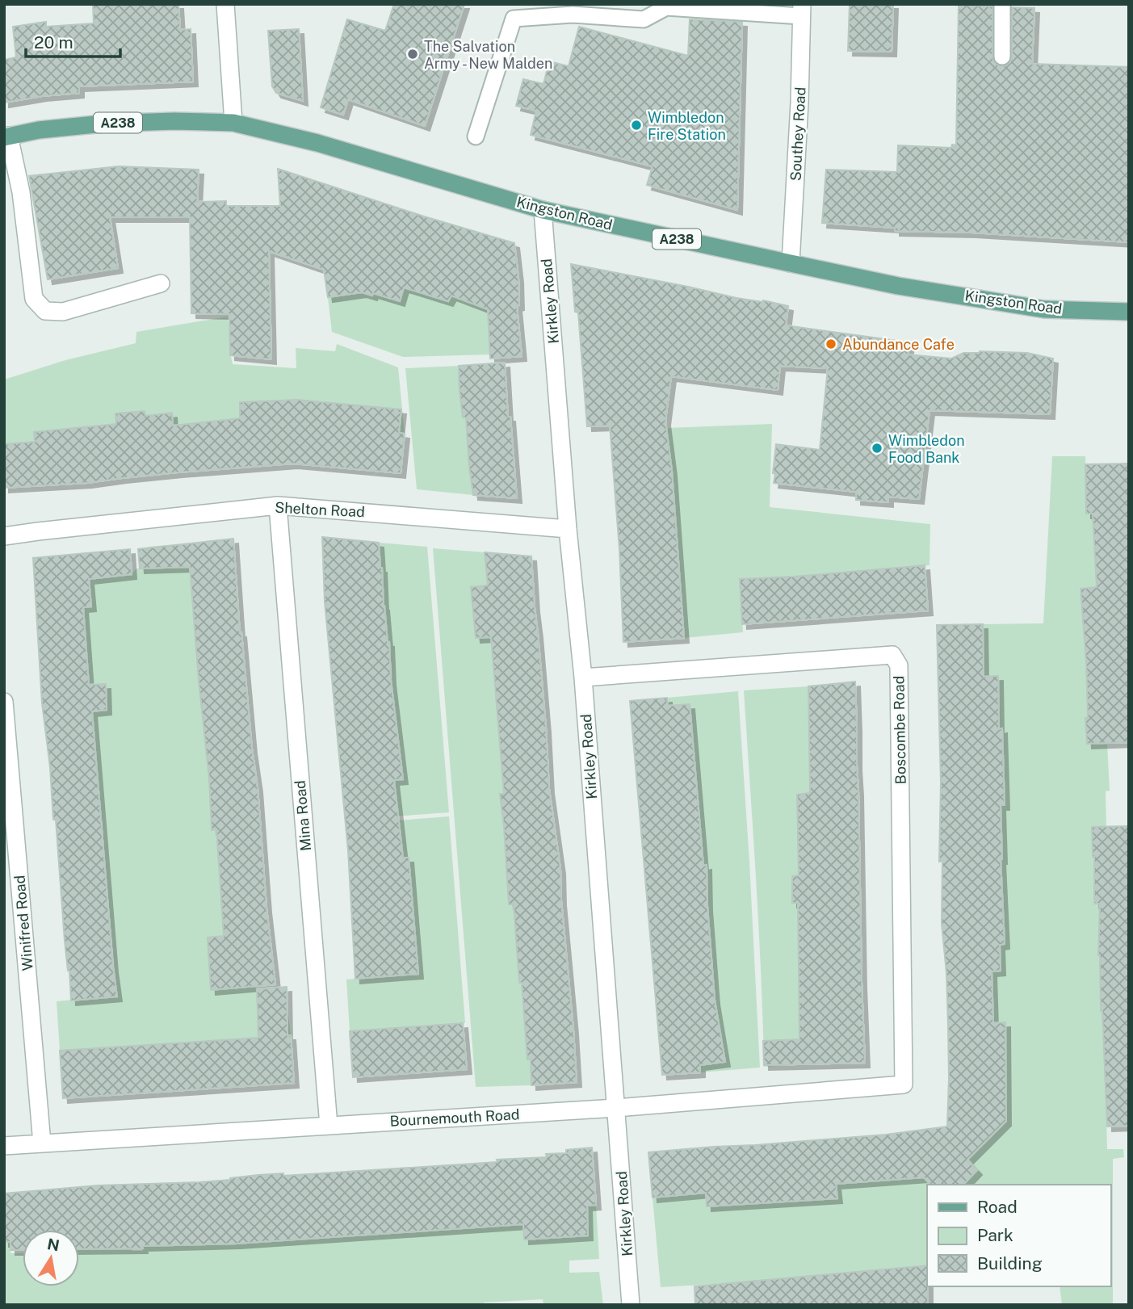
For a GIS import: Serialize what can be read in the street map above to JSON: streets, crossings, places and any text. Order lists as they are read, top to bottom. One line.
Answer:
{"streets":{"main road":["A238","Kingston Road"],"street":["Southey Road","Kirkley Road","Shelton Road","Boscombe Road","Mina Road","Winifred Road","Bournemouth Road"]},"crossings":[["Southey Road","Kingston Road"],["Kingston Road","Kirkley Road"],["Kirkley Road","Shelton Road"],["Kirkley Road","Boscombe Road"],["Kirkley Road","Bournemouth Road"],["Shelton Road","Mina Road"],["Boscombe Road","Bournemouth Road"],["Mina Road","Bournemouth Road"],["Winifred Road","Bournemouth Road"]],"places":["The Salvation Army - New Malden","Wimbledon Fire Station","Abundance Cafe","Wimbledon Food Bank"],"legend":["Road","Park","Building"],"scale_bar":"20 m","north":"top"}
